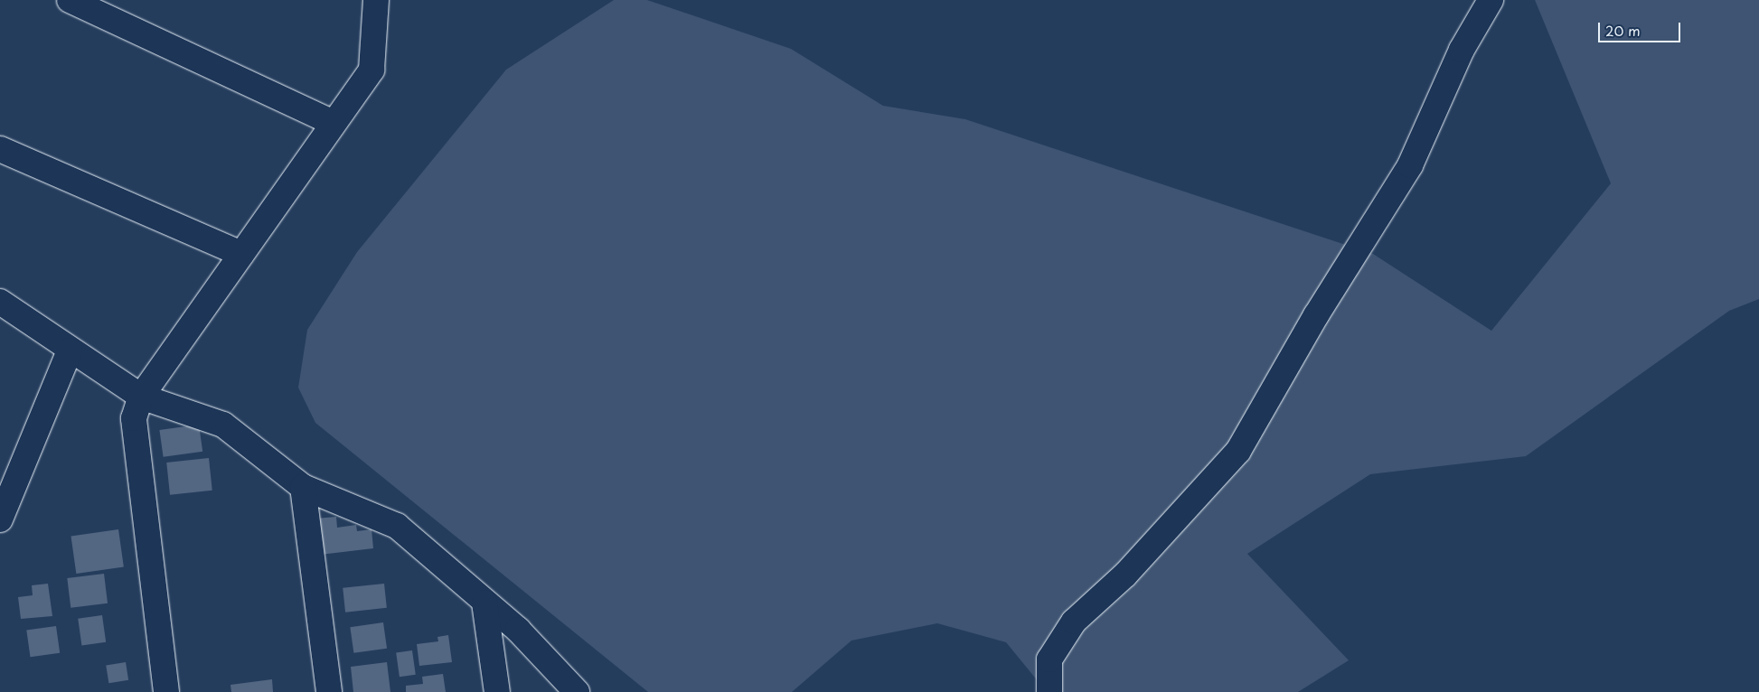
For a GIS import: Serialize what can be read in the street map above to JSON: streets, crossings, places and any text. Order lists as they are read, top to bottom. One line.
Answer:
{"scale_bar":"20 m"}
